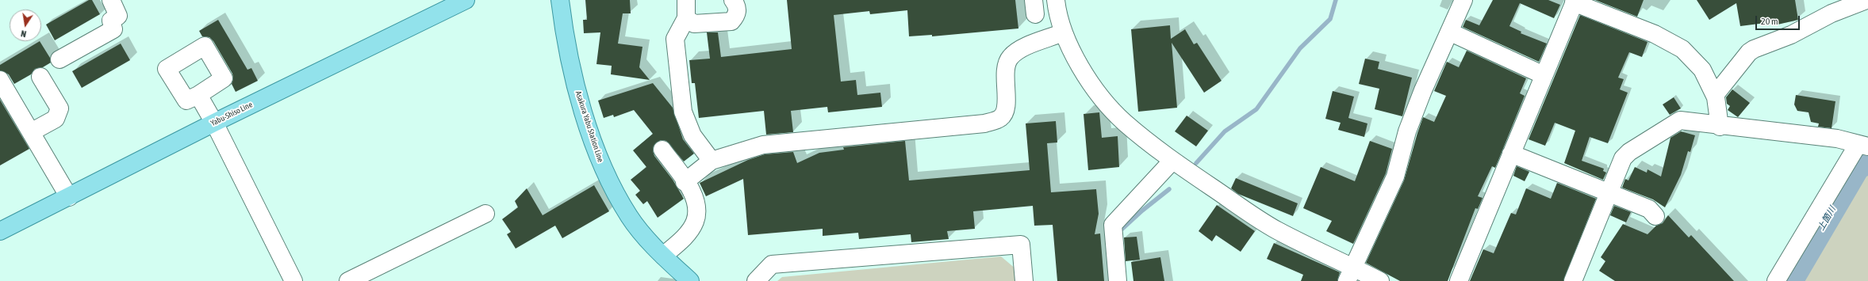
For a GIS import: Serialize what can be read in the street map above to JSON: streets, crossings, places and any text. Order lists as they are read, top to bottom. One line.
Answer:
{"streets":{"main road":["Yabu-Shiso Line","Asakura Yabu Station Line"]},"water":["上箇川"],"scale_bar":"20 m","north":"bottom"}
